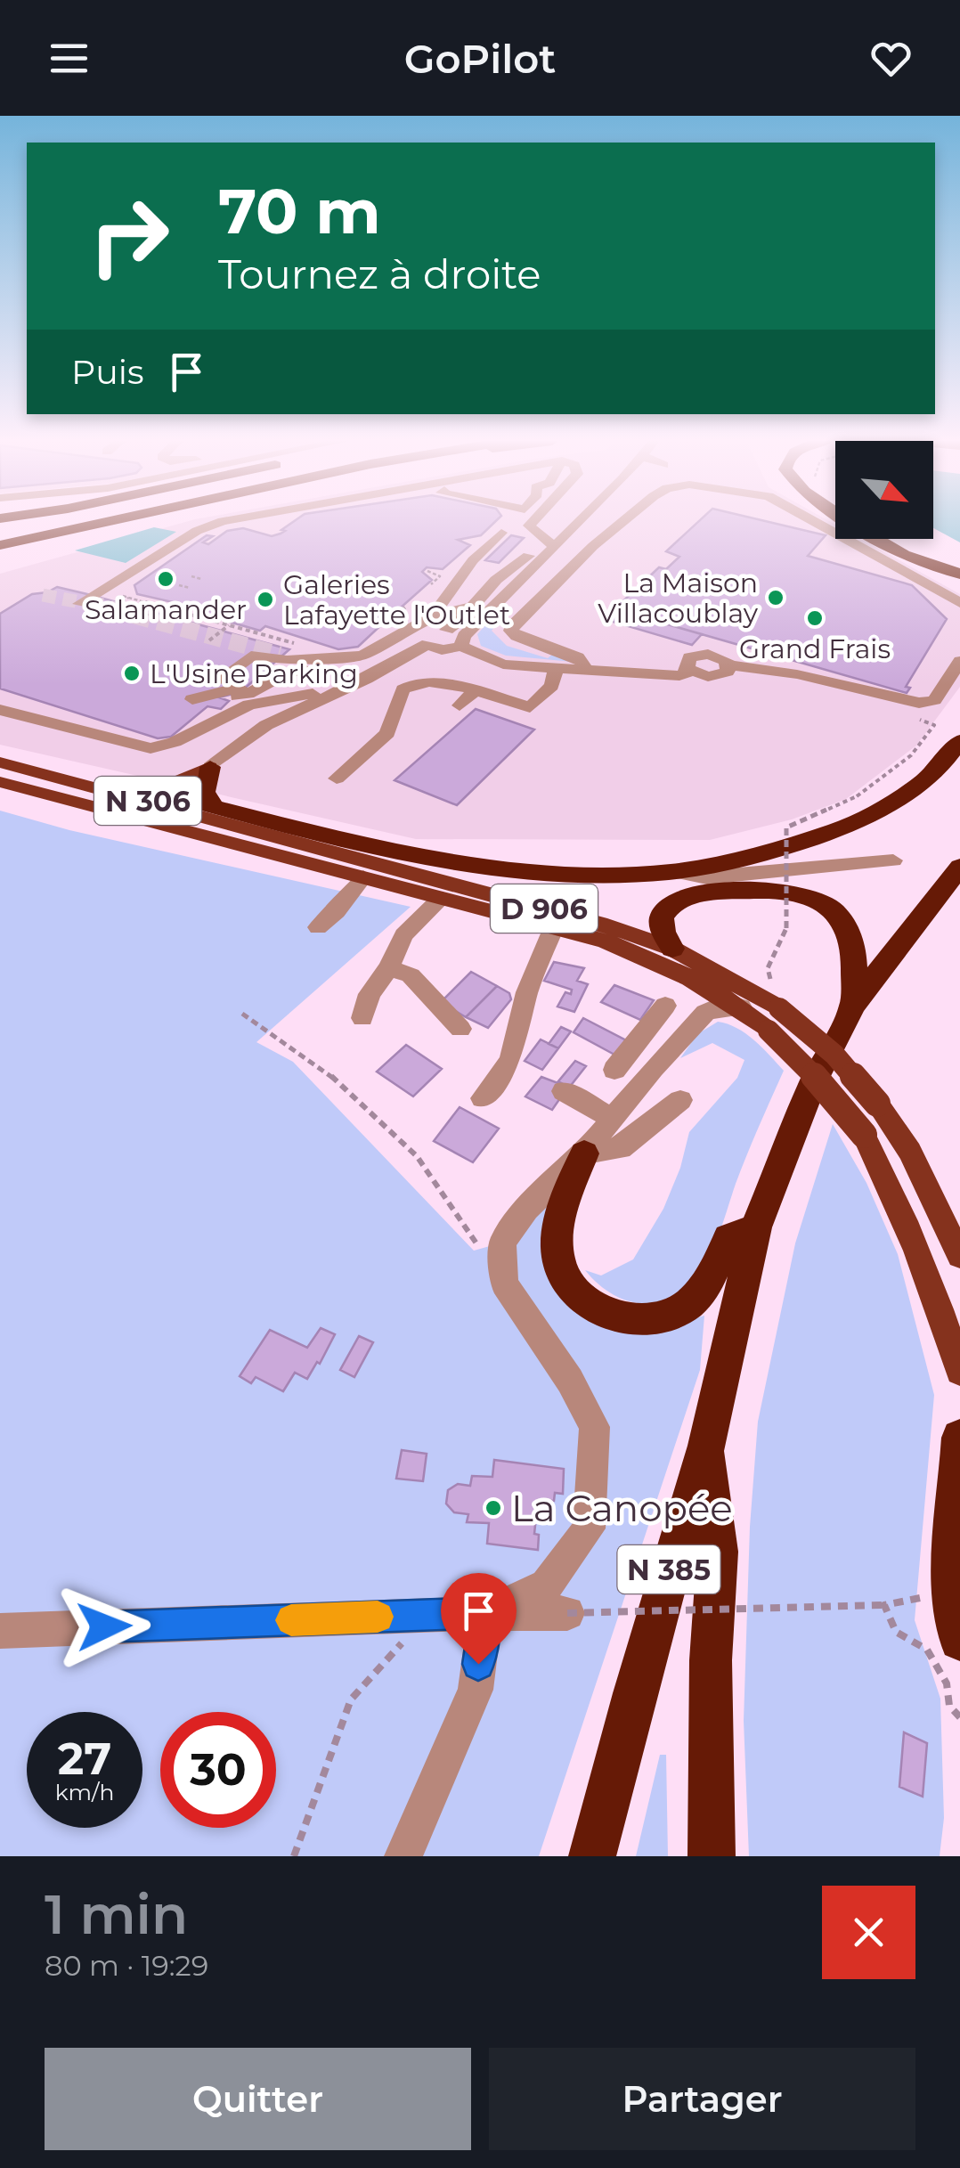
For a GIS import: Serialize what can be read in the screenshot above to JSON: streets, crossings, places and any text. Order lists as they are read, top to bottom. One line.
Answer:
{"streets":{"highway":["N 385"],"main road":["N 306","D 906"]},"crossings":[["N 306","D 906"]],"places":["Salamander","La Maison Villacoublay","Galeries Lafayette l'Outlet","Grand Frais","L'Usine Parking","La Canopée"],"north":"bottom right","page":{"header":"GoPilot","turn":["70 m","Tournez à droite"],"then":"Puis","speed":"27 km/h","limit":"30","heading":["1 min","80 m · 19:29"],"buttons":["Quitter","Partager"]}}
